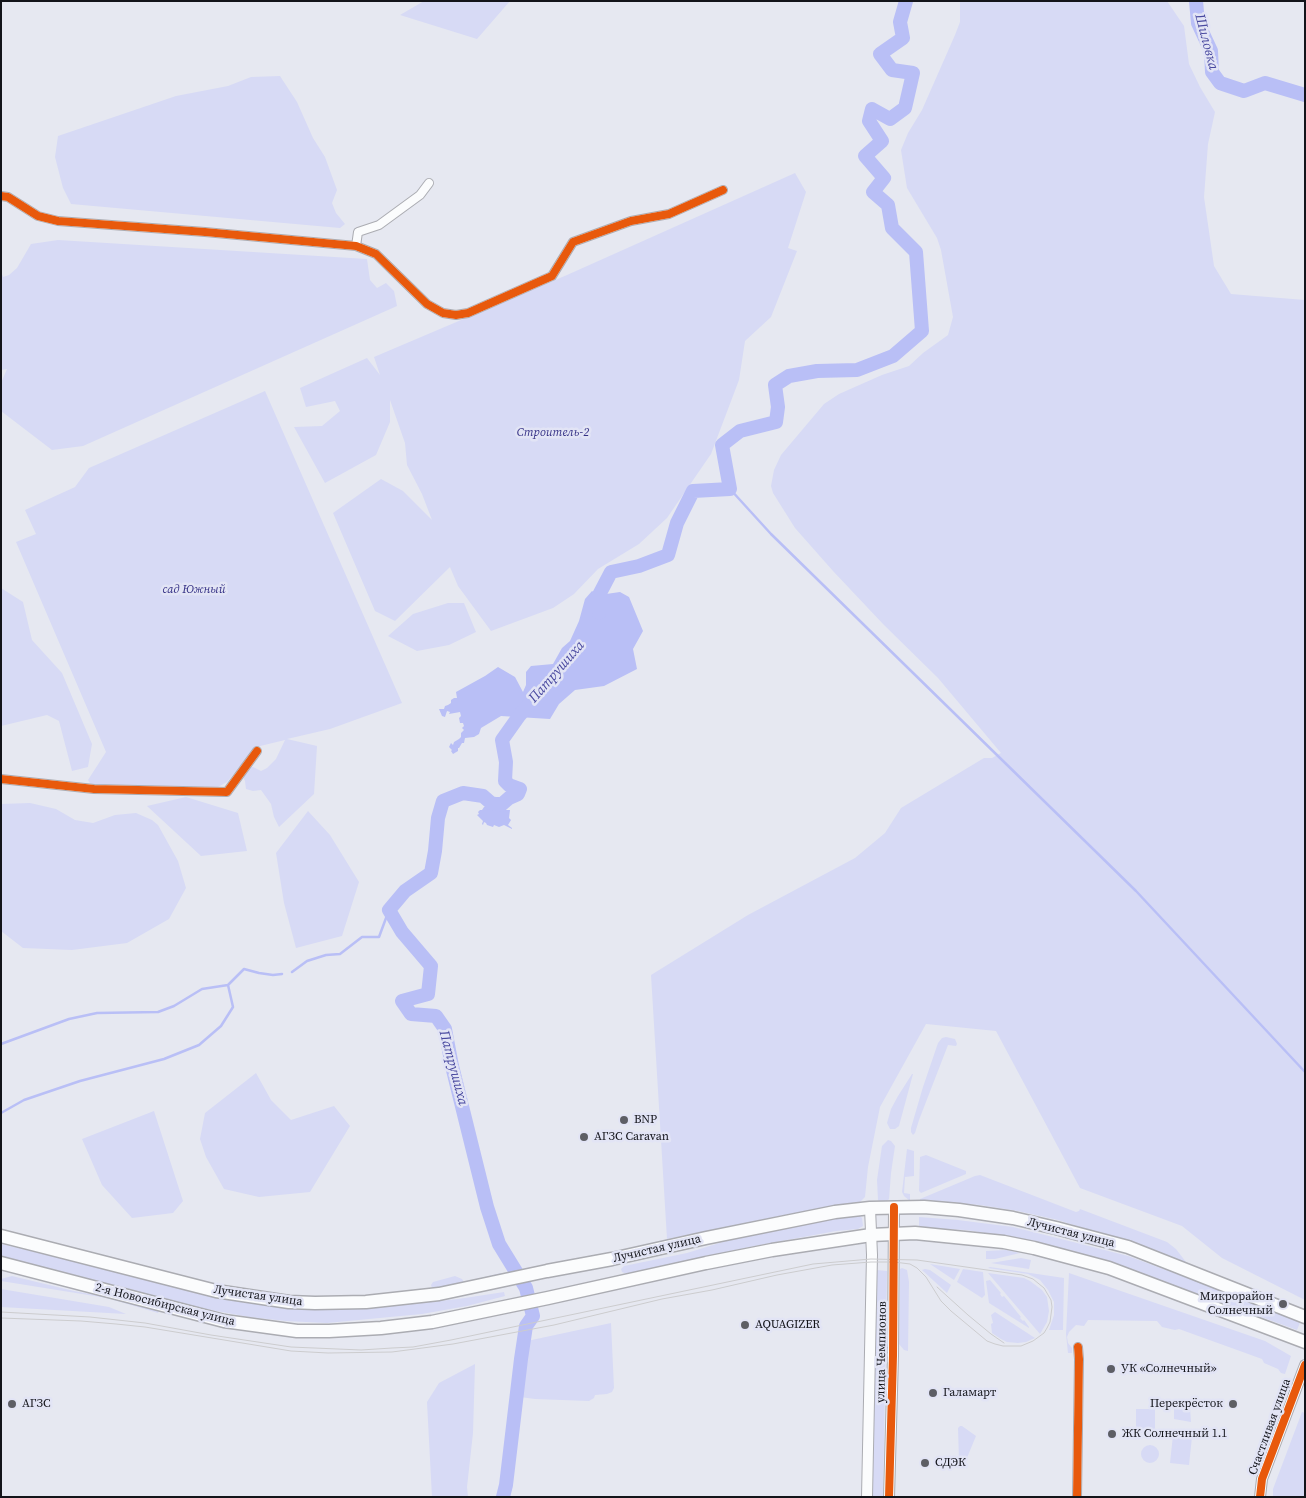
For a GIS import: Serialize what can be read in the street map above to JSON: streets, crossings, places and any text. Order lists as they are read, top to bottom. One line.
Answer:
{"streets":{"main road":["Лучистая улица","2-я Новосибирская улица"],"street":["улица Чемпионов","Счастливая улица"]},"crossings":[["Лучистая улица","2-я Новосибирская улица"],["Лучистая улица","улица Чемпионов"]],"water":["Шиловка","Патрушиха"],"parks":["Строитель-2","сад Южный"],"places":["BNP","АГЗС Caravan","Микрорайон Солнечный","AQUAGIZER","УК «Солнечный»","Галамарт","АГЗС","Перекрёсток","ЖК Солнечный 1.1","СДЭК"]}
